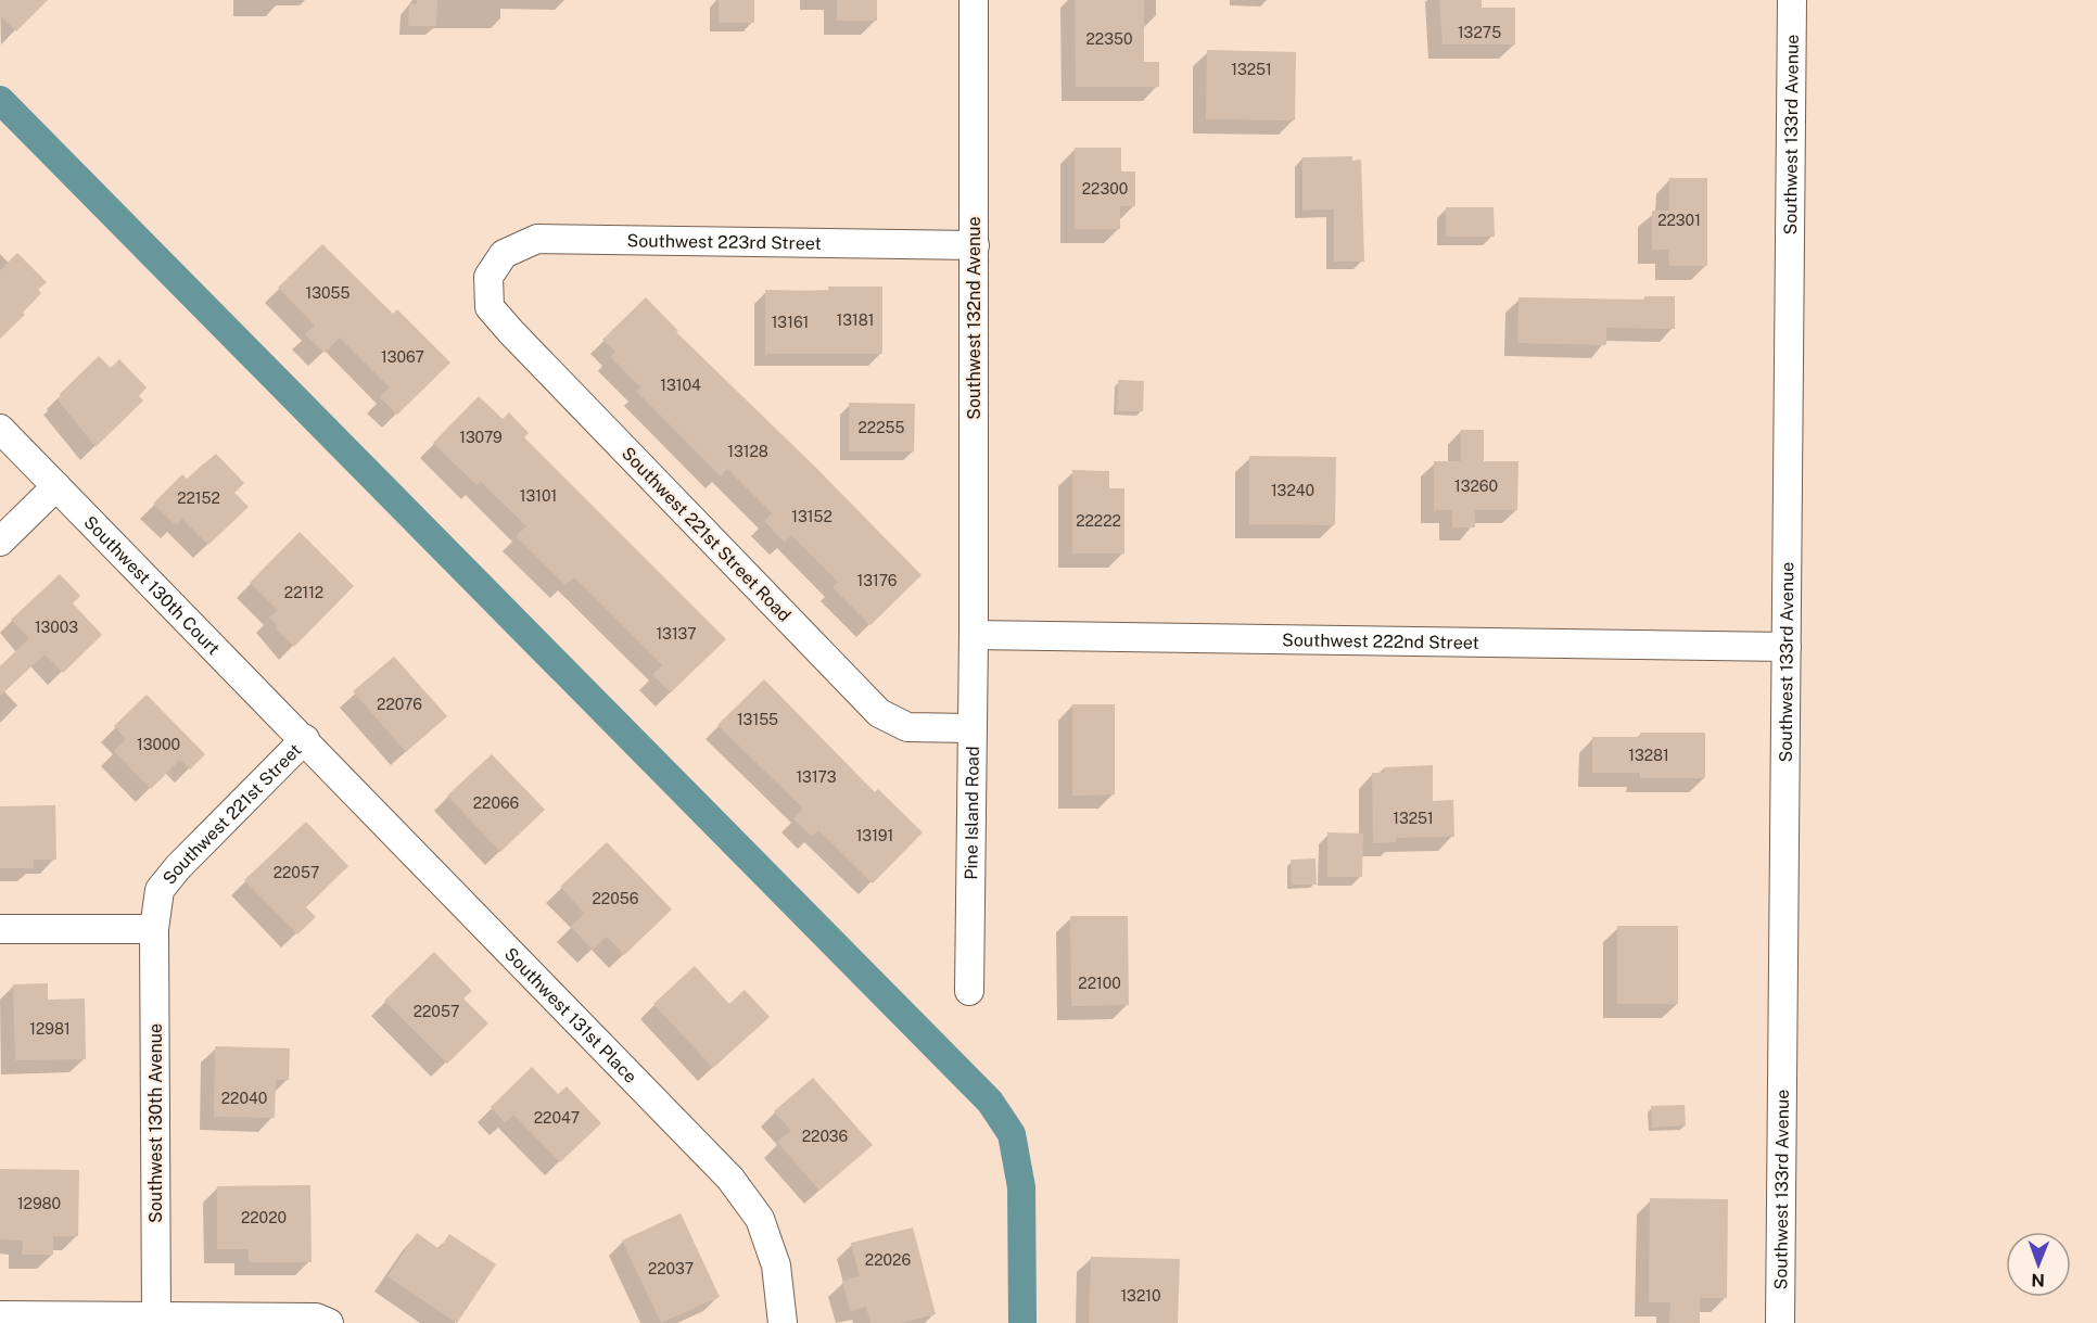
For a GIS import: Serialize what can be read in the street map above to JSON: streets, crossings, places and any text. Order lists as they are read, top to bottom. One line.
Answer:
{"streets":{"street":["Southwest 133rd Avenue","Southwest 223rd Street","Southwest 132nd Avenue","Southwest 221st Street Road","Southwest 130th Court","Southwest 222nd Street","Pine Island Road","Southwest 221st Street","Southwest 131st Place","Southwest 130th Avenue"]},"crossings":[["Southwest 133rd Avenue","Southwest 222nd Street"],["Southwest 223rd Street","Southwest 132nd Avenue"],["Southwest 223rd Street","Southwest 221st Street Road"],["Southwest 132nd Avenue","Southwest 222nd Street"],["Southwest 132nd Avenue","Pine Island Road"],["Southwest 221st Street Road","Pine Island Road"],["Southwest 130th Court","Southwest 221st Street"],["Southwest 130th Court","Southwest 131st Place"],["Southwest 222nd Street","Pine Island Road"],["Southwest 221st Street","Southwest 131st Place"],["Southwest 221st Street","Southwest 130th Avenue"]],"house_numbers":["13275","22350","13251","22300","22301","13055","13181","13161","13067","13104","22255","13079","13128","13260","13240","13101","22152","13152","22222","13176","22112","13003","13137","22076","13155","13000","13281","13173","22066","13251","13191","22057","22056","22100","22057","12981","22040","22047","22036","12980","22020","22026","22037","13210"],"north":"bottom"}
